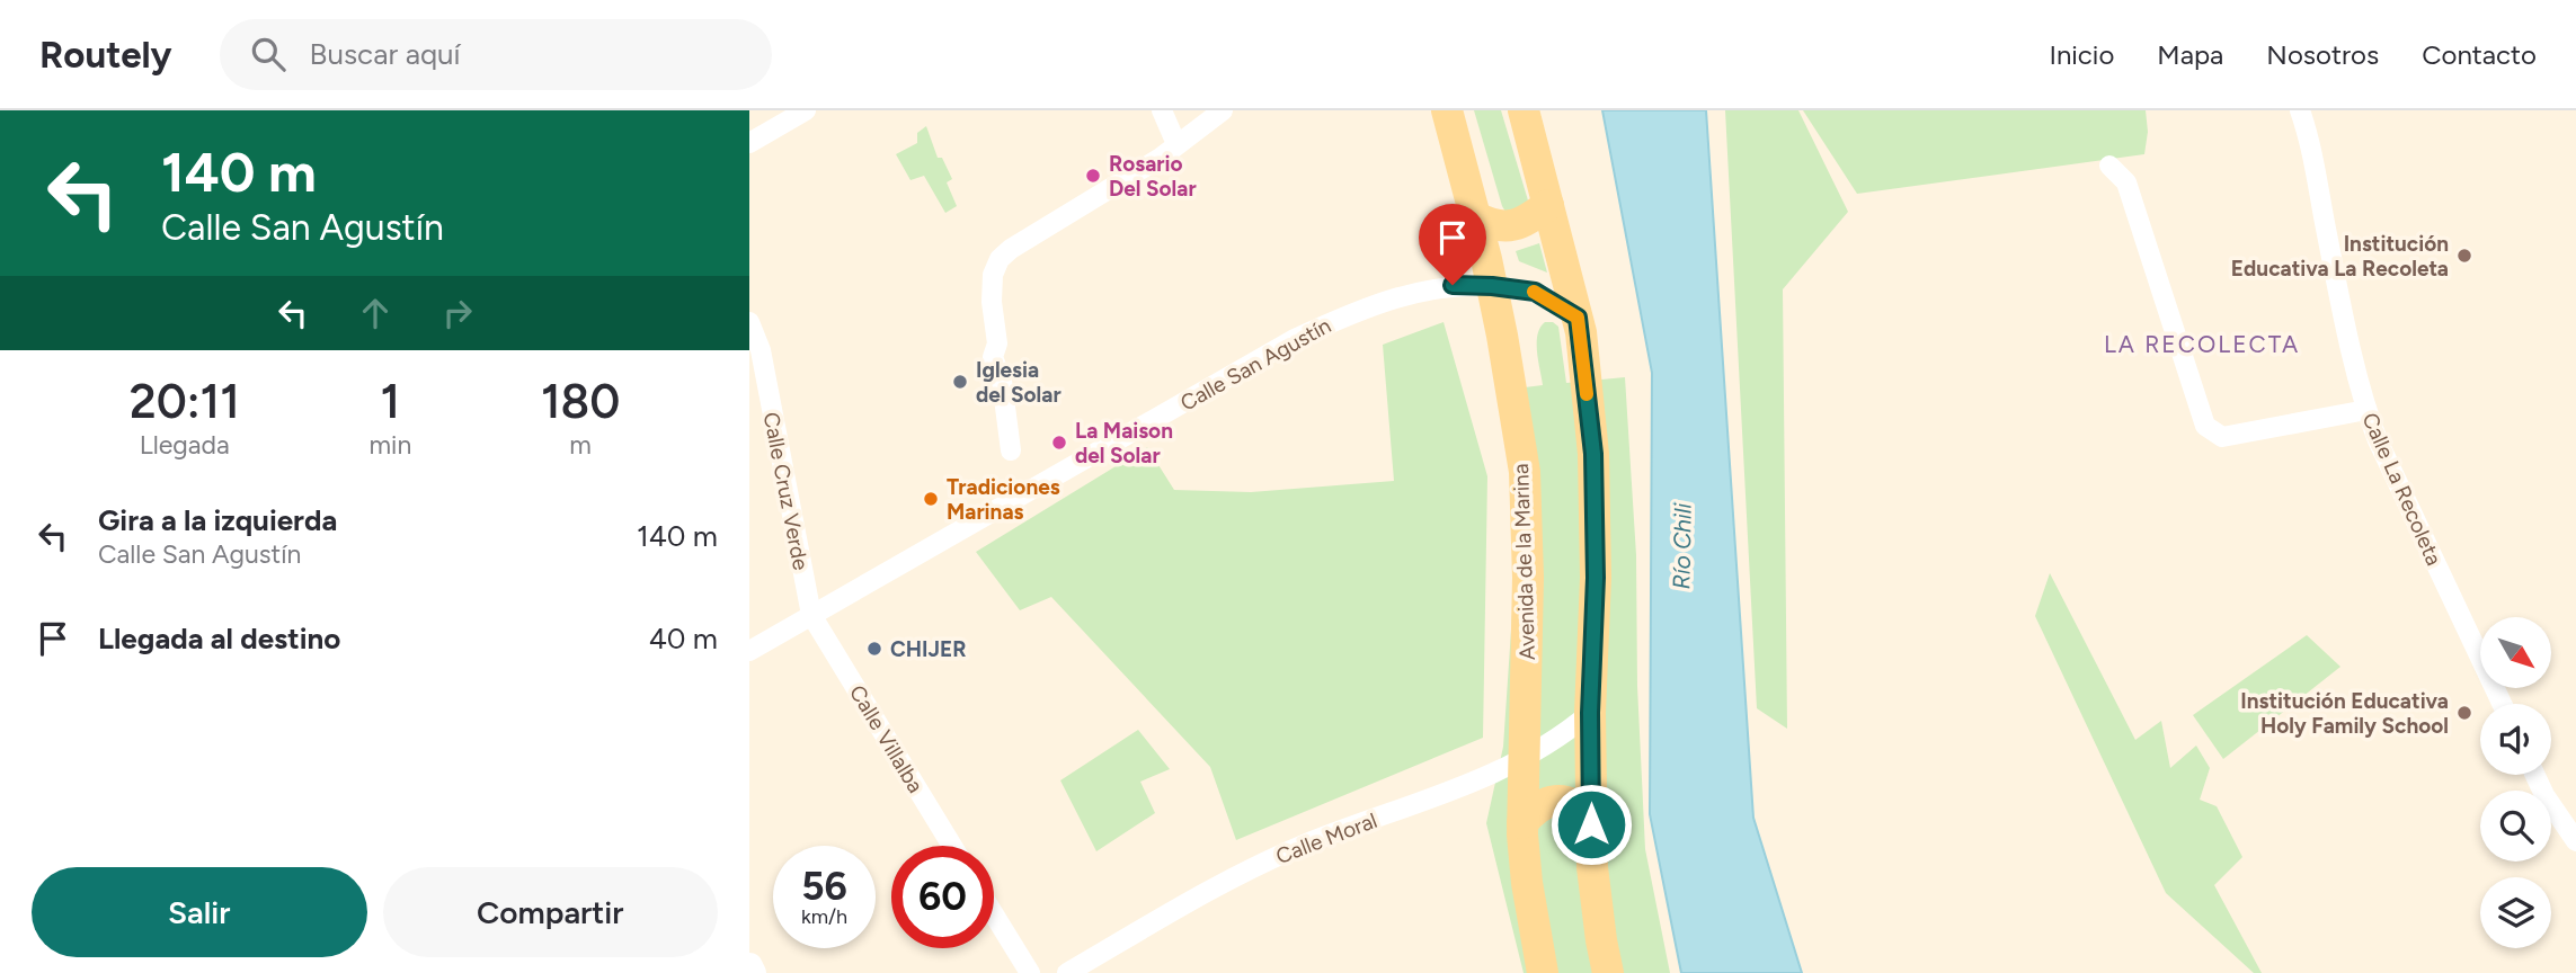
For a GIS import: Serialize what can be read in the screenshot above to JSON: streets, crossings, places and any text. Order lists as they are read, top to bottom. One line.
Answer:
{"streets":{"main road":["Avenida de la Marina"],"street":["Calle San Agustín","Calle La Recoleta","Calle Cruz Verde","Calle Villalba","Calle Moral"]},"crossings":[["Calle San Agustín","Calle Cruz Verde"],["Calle San Agustín","Avenida de la Marina"],["Calle San Agustín","Calle Villalba"],["Calle Cruz Verde","Calle Villalba"],["Avenida de la Marina","Calle Moral"]],"districts":["LA RECOLECTA"],"water":["Río Chili"],"places":["Rosario Del Solar","Institución Educativa La Recoleta","Iglesia del Solar","La Maison del Solar","Tradiciones Marinas","CHIJER","Institución Educativa Holy Family School"],"north":"bottom right","page":{"header":"Routely","search":"Buscar aquí","nav":["Inicio","Mapa","Nosotros","Contacto"],"turn":["140 m","Calle San Agustín"],"eta":["20:11","Llegada","1","min","180","m"],"list":[{"name":"Gira a la izquierda","note":"Calle San Agustín","value":"140 m"},{"name":"Llegada al destino","value":"40 m"}],"speed":"56 km/h","limit":"60","buttons":["Salir","Compartir"]}}
